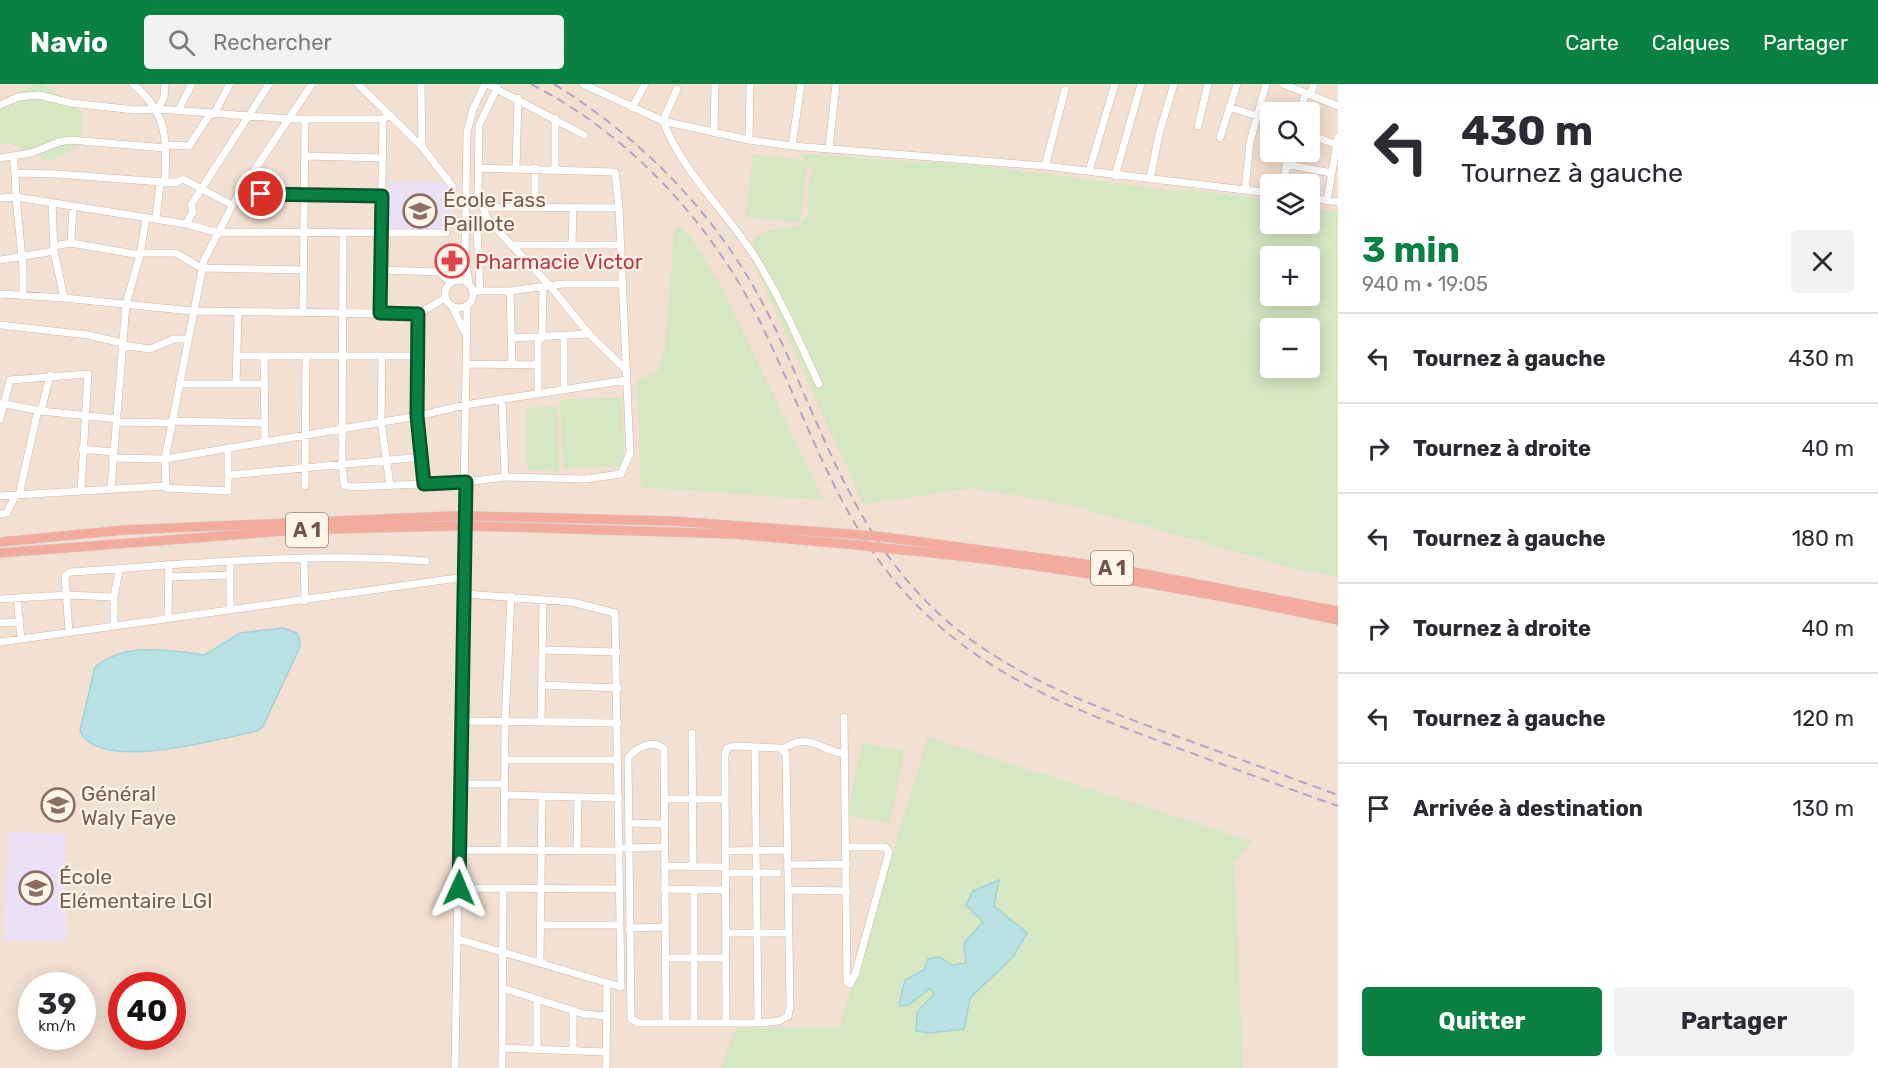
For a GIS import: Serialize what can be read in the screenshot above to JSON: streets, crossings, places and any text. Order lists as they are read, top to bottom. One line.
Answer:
{"streets":{"highway":["A 1"]},"places":{"school or university":["École Fass Paillote","Général Waly Faye","École Elémentaire LGI"],"pharmacy":["Pharmacie Victor"]},"page":{"header":"Navio","search":"Rechercher","nav":["Carte","Calques","Partager"],"turn":["430 m","Tournez à gauche"],"map_buttons":["+","−"],"heading":["3 min","940 m · 19:05"],"list":[{"name":"Tournez à gauche","value":"430 m"},{"name":"Tournez à droite","value":"40 m"},{"name":"Tournez à gauche","value":"180 m"},{"name":"Tournez à droite","value":"40 m"},{"name":"Tournez à gauche","value":"120 m"},{"name":"Arrivée à destination","value":"130 m"}],"speed":"39 km/h","limit":"40","buttons":["Quitter","Partager"]}}
